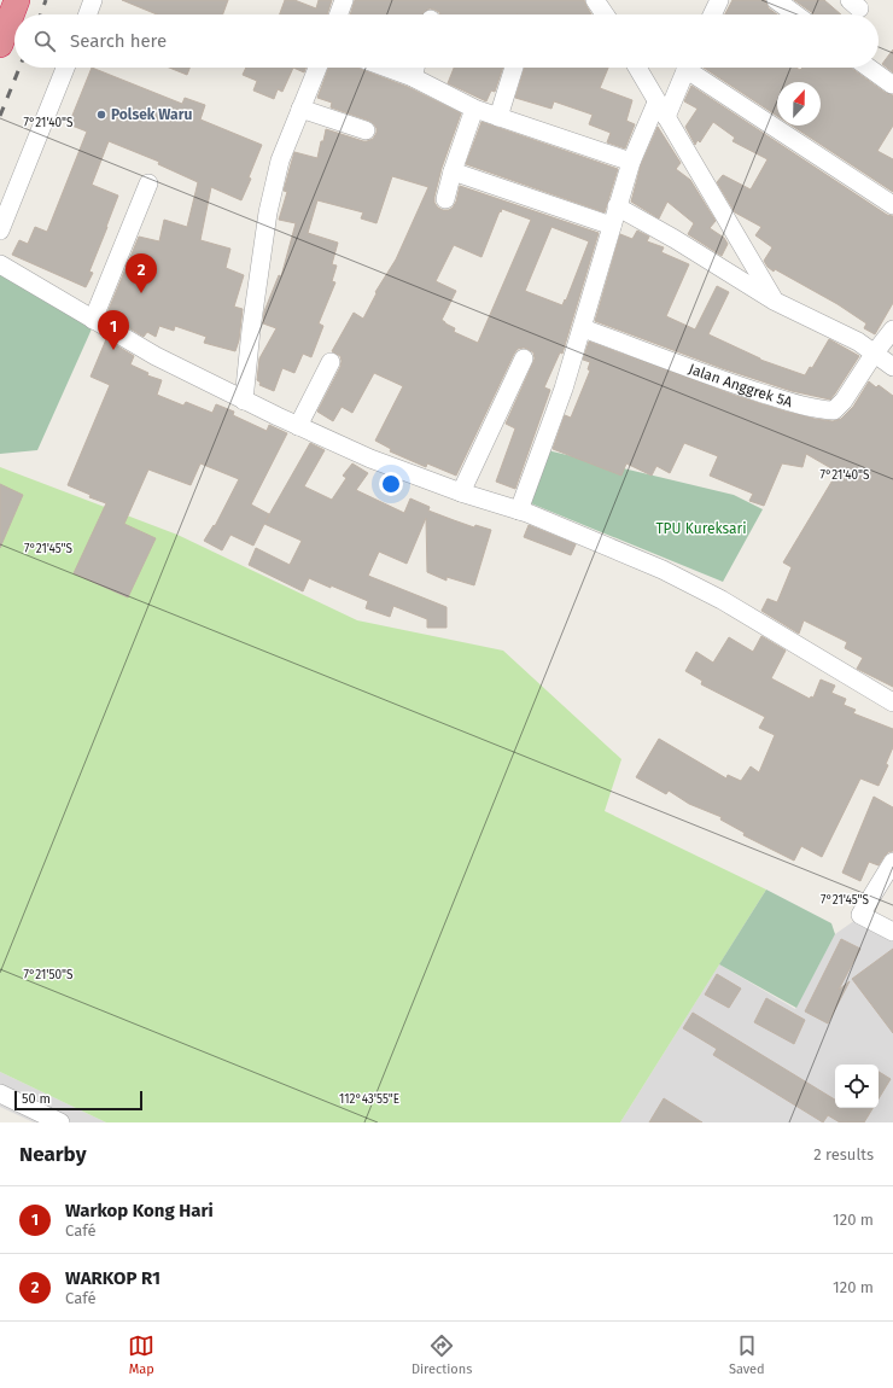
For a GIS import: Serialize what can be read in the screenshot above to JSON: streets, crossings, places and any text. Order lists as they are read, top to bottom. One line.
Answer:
{"streets":{"street":["Jalan Anggrek 5A"]},"parks":["TPU Kureksari"],"places":["Polsek Waru"],"scale_bar":"50 m","north":"top","page":{"search":"Search here","pins":["2","1"],"scale":"50 m","heading":["Nearby","2 results"],"list":[{"mark":"1","name":"Warkop Kong Hari","note":"Café","value":"120 m"},{"mark":"2","name":"WARKOP R1","note":"Café","value":"120 m"}],"nav":["Map","Directions","Saved"]},"coordinates":["7°21'40\"S","7°21'45\"S","7°21'50\"S","112°43'55\"E"]}
